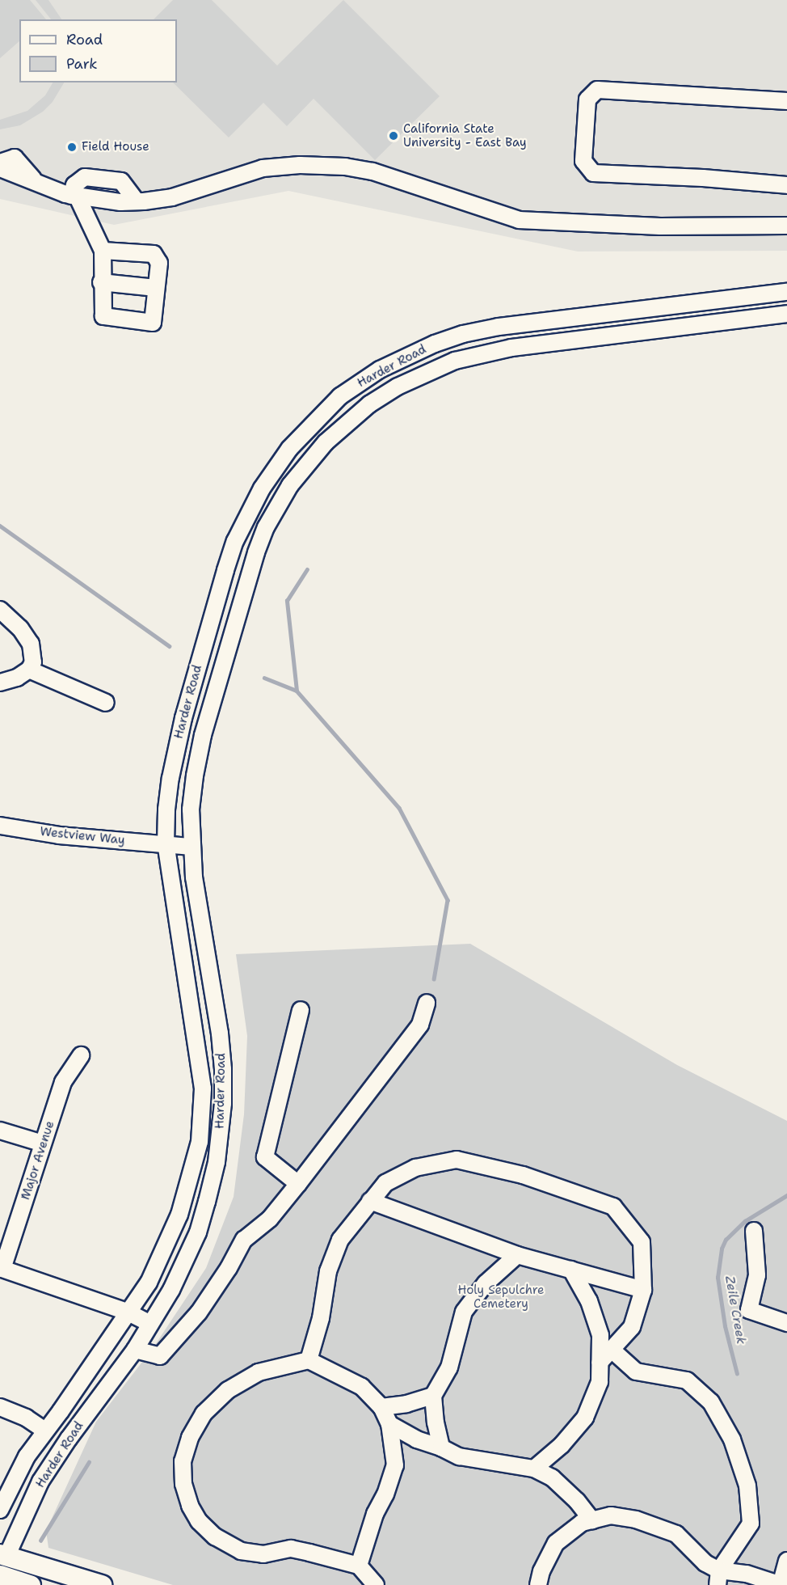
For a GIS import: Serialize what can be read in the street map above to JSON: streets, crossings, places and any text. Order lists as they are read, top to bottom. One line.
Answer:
{"streets":{"street":["Harder Road","Westview Way","Major Avenue"]},"crossings":[["Harder Road","Westview Way"]],"water":["Zeile Creek"],"parks":["Holy Sepulchre Cemetery"],"places":["California State University - East Bay","Field House"],"legend":["Road","Park"]}
